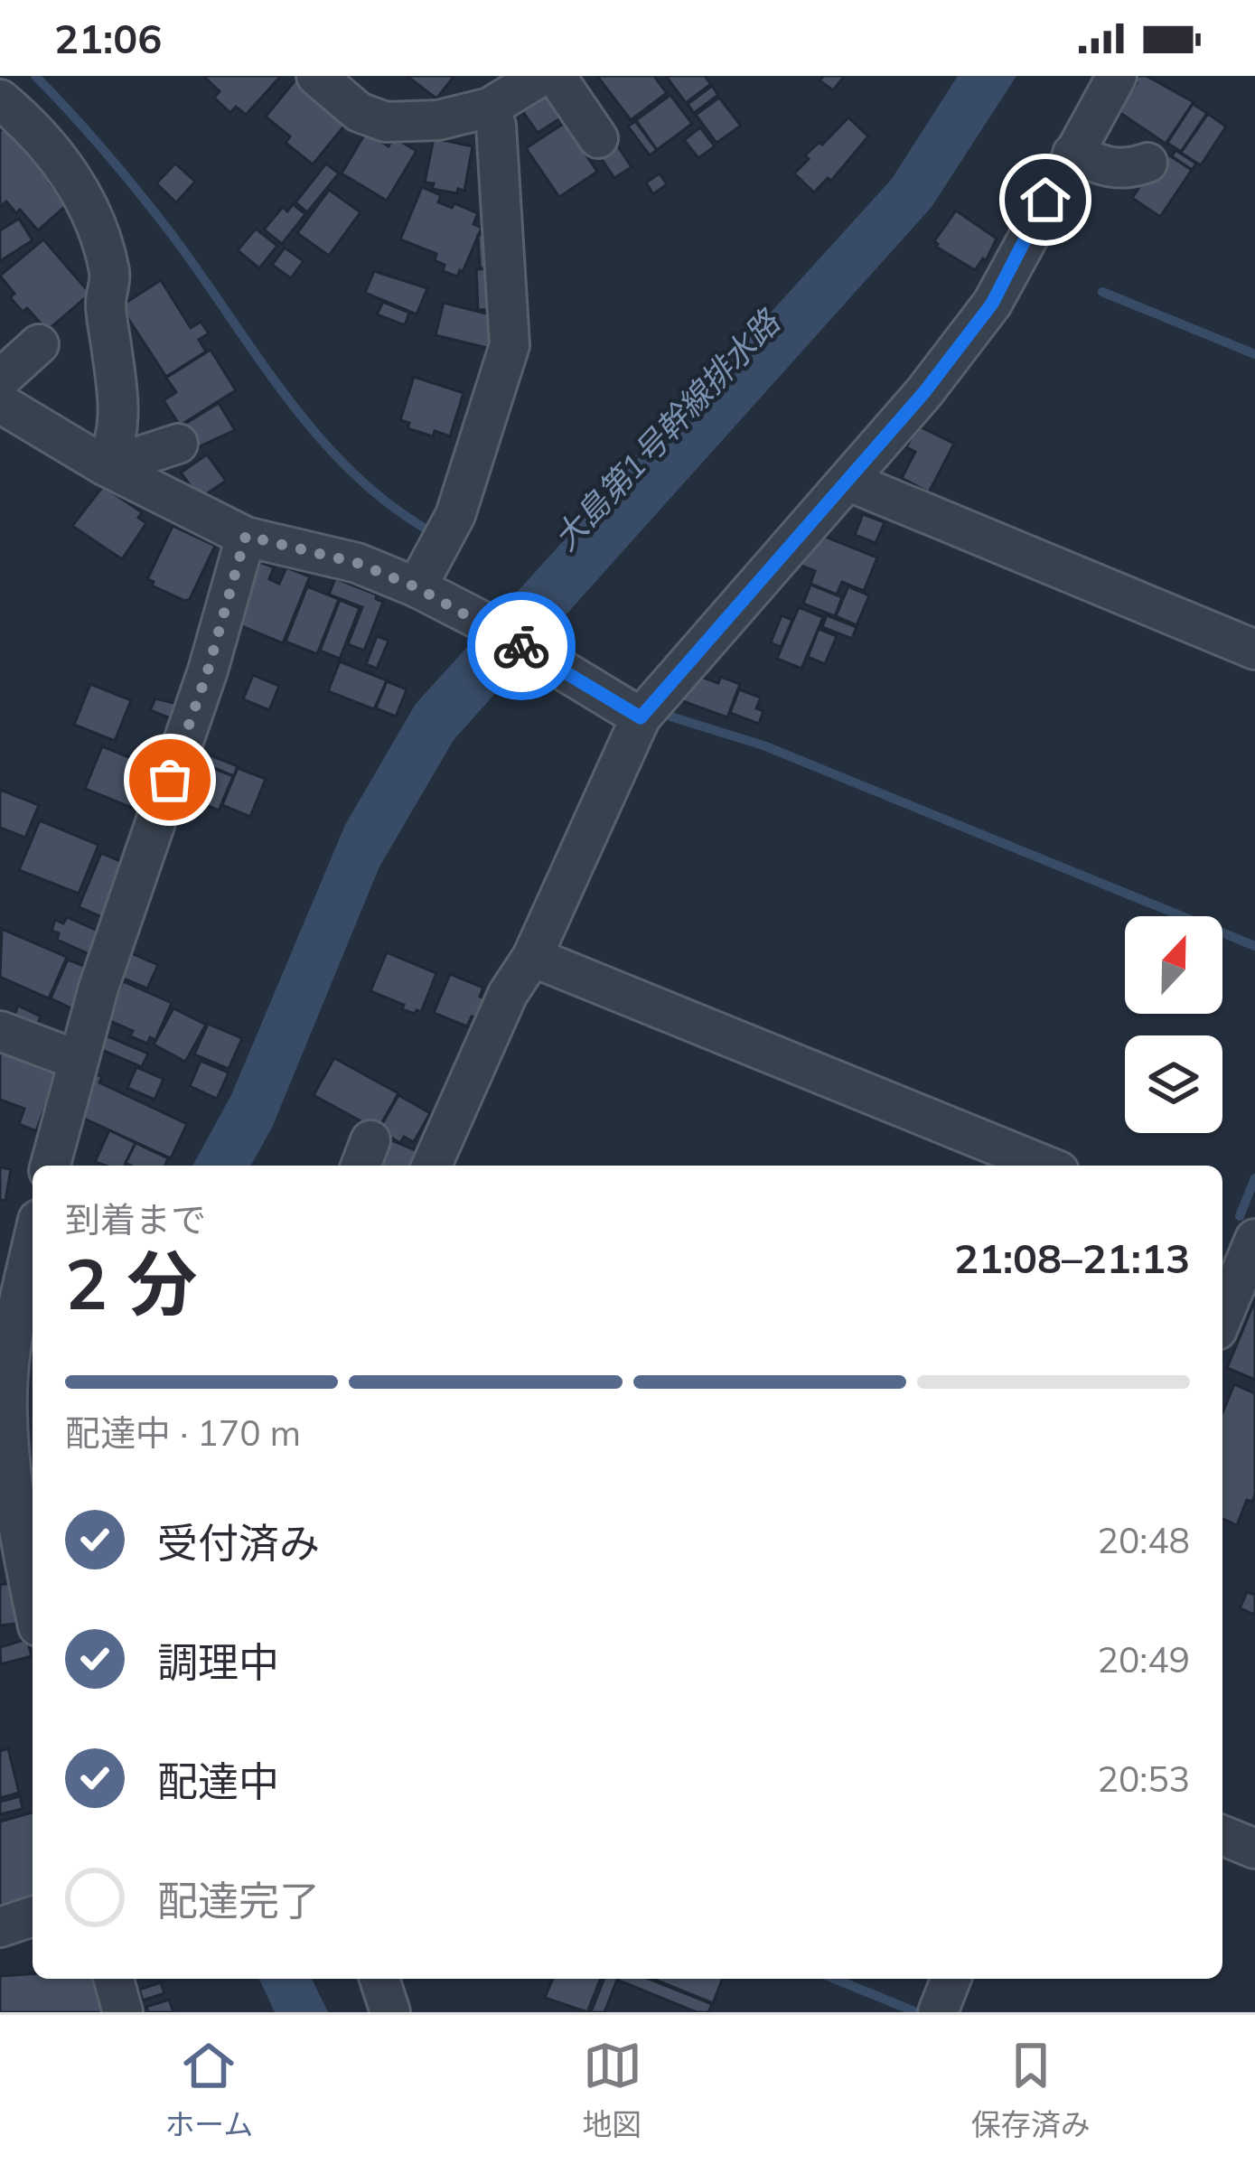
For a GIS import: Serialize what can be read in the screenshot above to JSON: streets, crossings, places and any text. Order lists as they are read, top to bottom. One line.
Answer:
{"water":["大島第1号幹線排水路"],"north":"top","page":{"status":"21:06","heading":["2 分","到着まで","21:08–21:13"],"bar":"配達中 · 170 m","list":[["受付済み","20:48"],["調理中","20:49"],["配達中","20:53"],"配達完了"],"tabs":["ホーム","地図","保存済み"]}}
